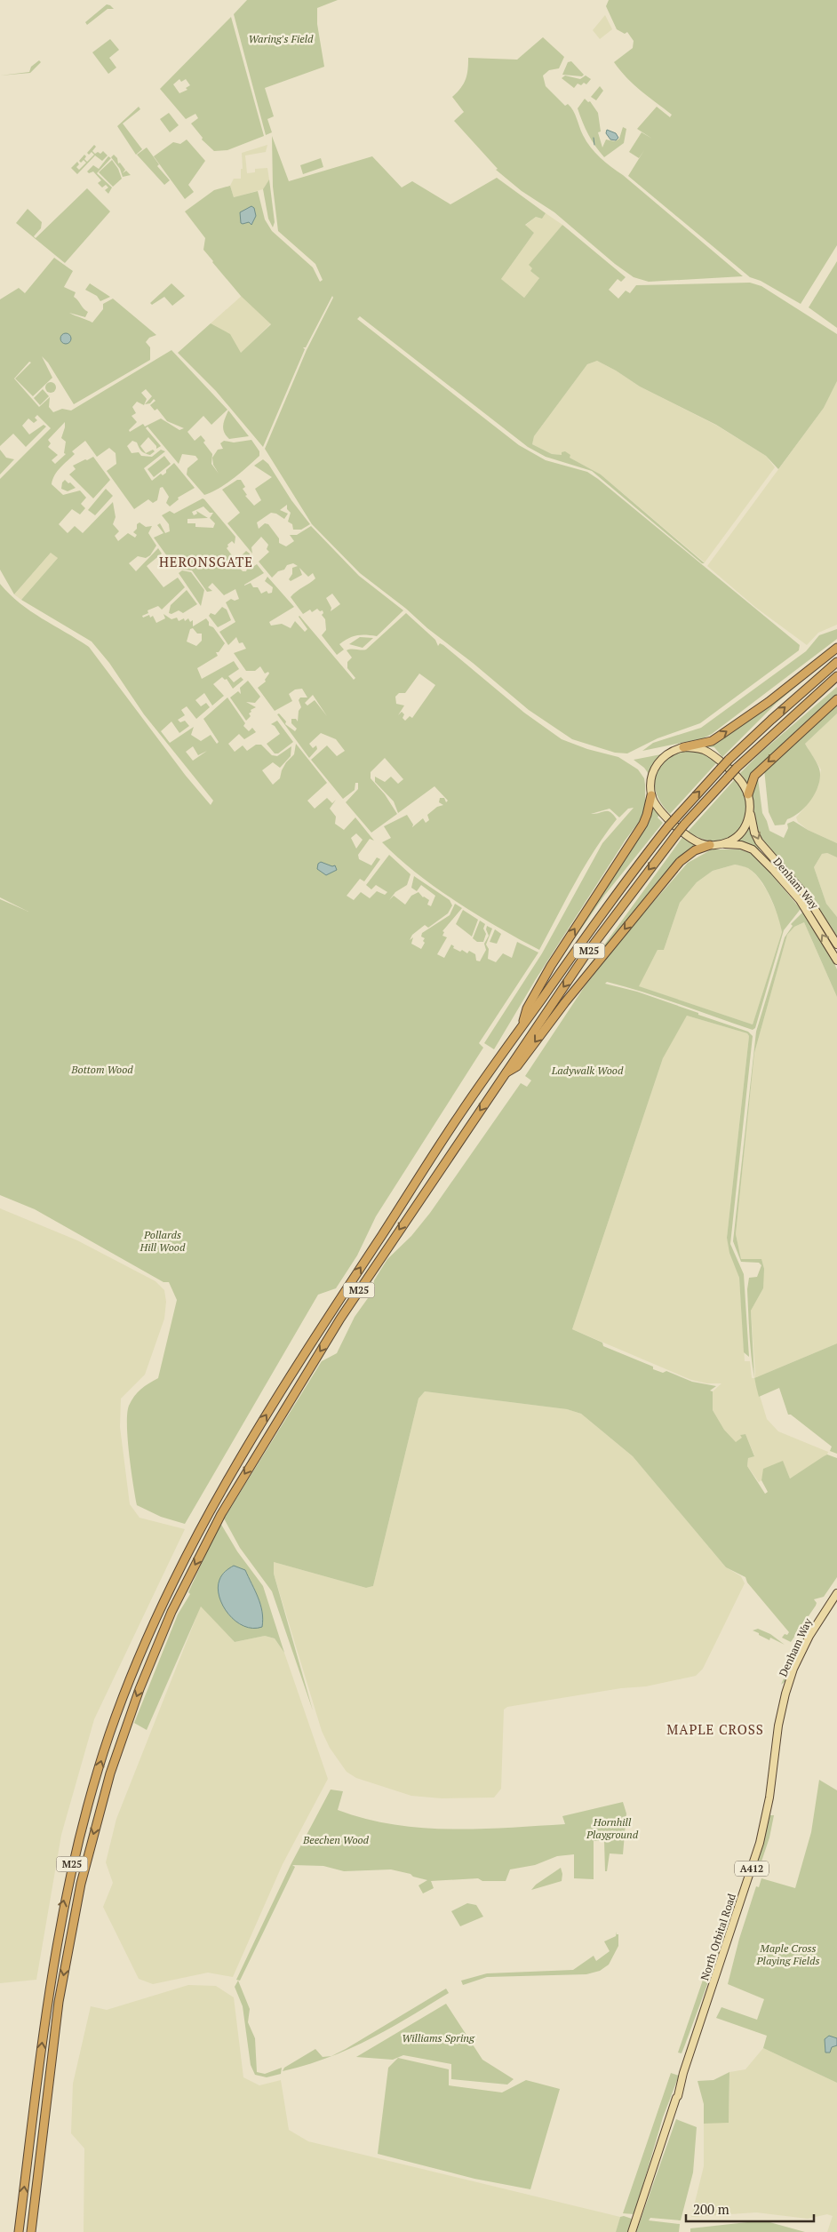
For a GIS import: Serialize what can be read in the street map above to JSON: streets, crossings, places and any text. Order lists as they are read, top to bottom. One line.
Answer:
{"streets":{"highway":["M25"],"main road":["Denham Way","A412","North Orbital Road"]},"crossings":[["Denham Way","M25"],["Denham Way","North Orbital Road"]],"districts":["HERONSGATE","MAPLE CROSS"],"parks":["Waring's Field","Bottom Wood","Ladywalk Wood","Pollards Hill Wood","Hornhill Playground","Beechen Wood","Maple Cross Playing Fields","Williams Spring"],"scale_bar":"200 m"}
